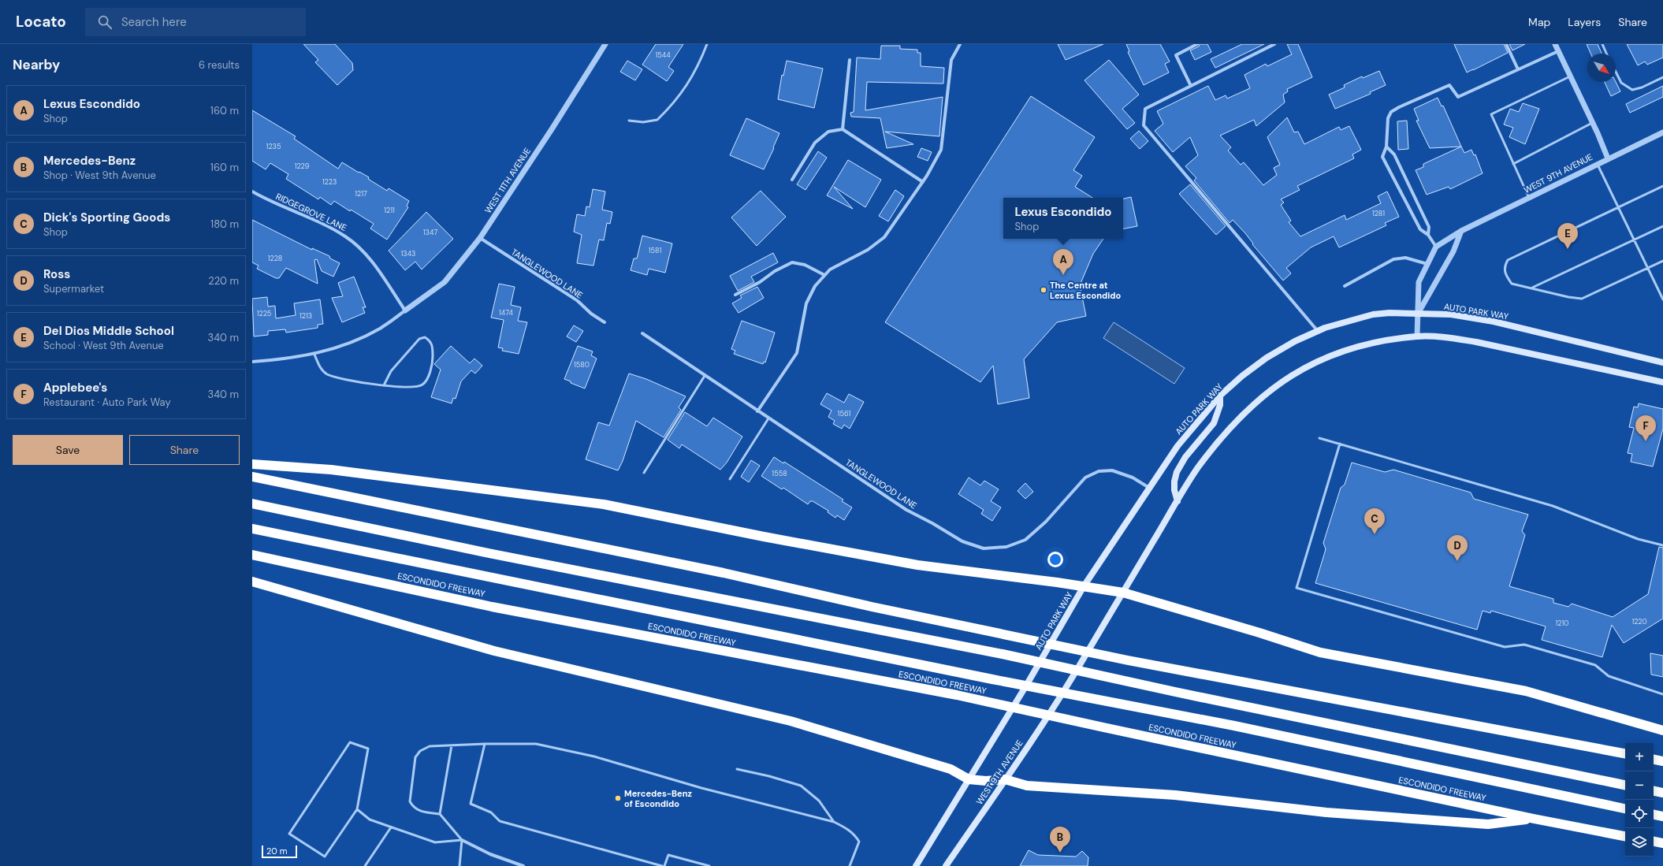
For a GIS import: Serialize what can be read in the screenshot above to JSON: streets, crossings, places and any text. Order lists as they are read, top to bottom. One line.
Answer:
{"streets":{"highway":["ESCONDIDO FREEWAY"],"main road":["WEST 9TH AVENUE","AUTO PARK WAY"],"street":["WEST 11TH AVENUE","RIDGEGROVE LANE","TANGLEWOOD LANE"]},"crossings":[["WEST 11TH AVENUE","RIDGEGROVE LANE"],["WEST 11TH AVENUE","TANGLEWOOD LANE"],["TANGLEWOOD LANE","AUTO PARK WAY"]],"places":["The Centre at Lexus Escondido","Mercedes-Benz of Escondido"],"house_numbers":["1544","1235","1229","1223","1217","1211","1281","1347","1581","1343","1228","1474","1225","1213","1580","1561","1558","1220","1210"],"scale_bar":"20 m","north":"bottom right","page":{"header":"Locato","search":"Search here","nav":["Map","Layers","Share"],"heading":["Nearby","6 results"],"list":[{"mark":"A","name":"Lexus Escondido","note":"Shop","value":"160 m"},{"mark":"B","name":"Mercedes-Benz","note":"Shop · West 9th Avenue","value":"160 m"},{"mark":"C","name":"Dick's Sporting Goods","note":"Shop","value":"180 m"},{"mark":"D","name":"Ross","note":"Supermarket","value":"220 m"},{"mark":"E","name":"Del Dios Middle School","note":"School · West 9th Avenue","value":"340 m"},{"mark":"F","name":"Applebee's","note":"Restaurant · Auto Park Way","value":"340 m"}],"popup":["Lexus Escondido","Shop"],"pins":["E","A","F","C","D","B"],"buttons":["Save","Share"],"map_buttons":["+","−"],"scale":"20 m"}}
